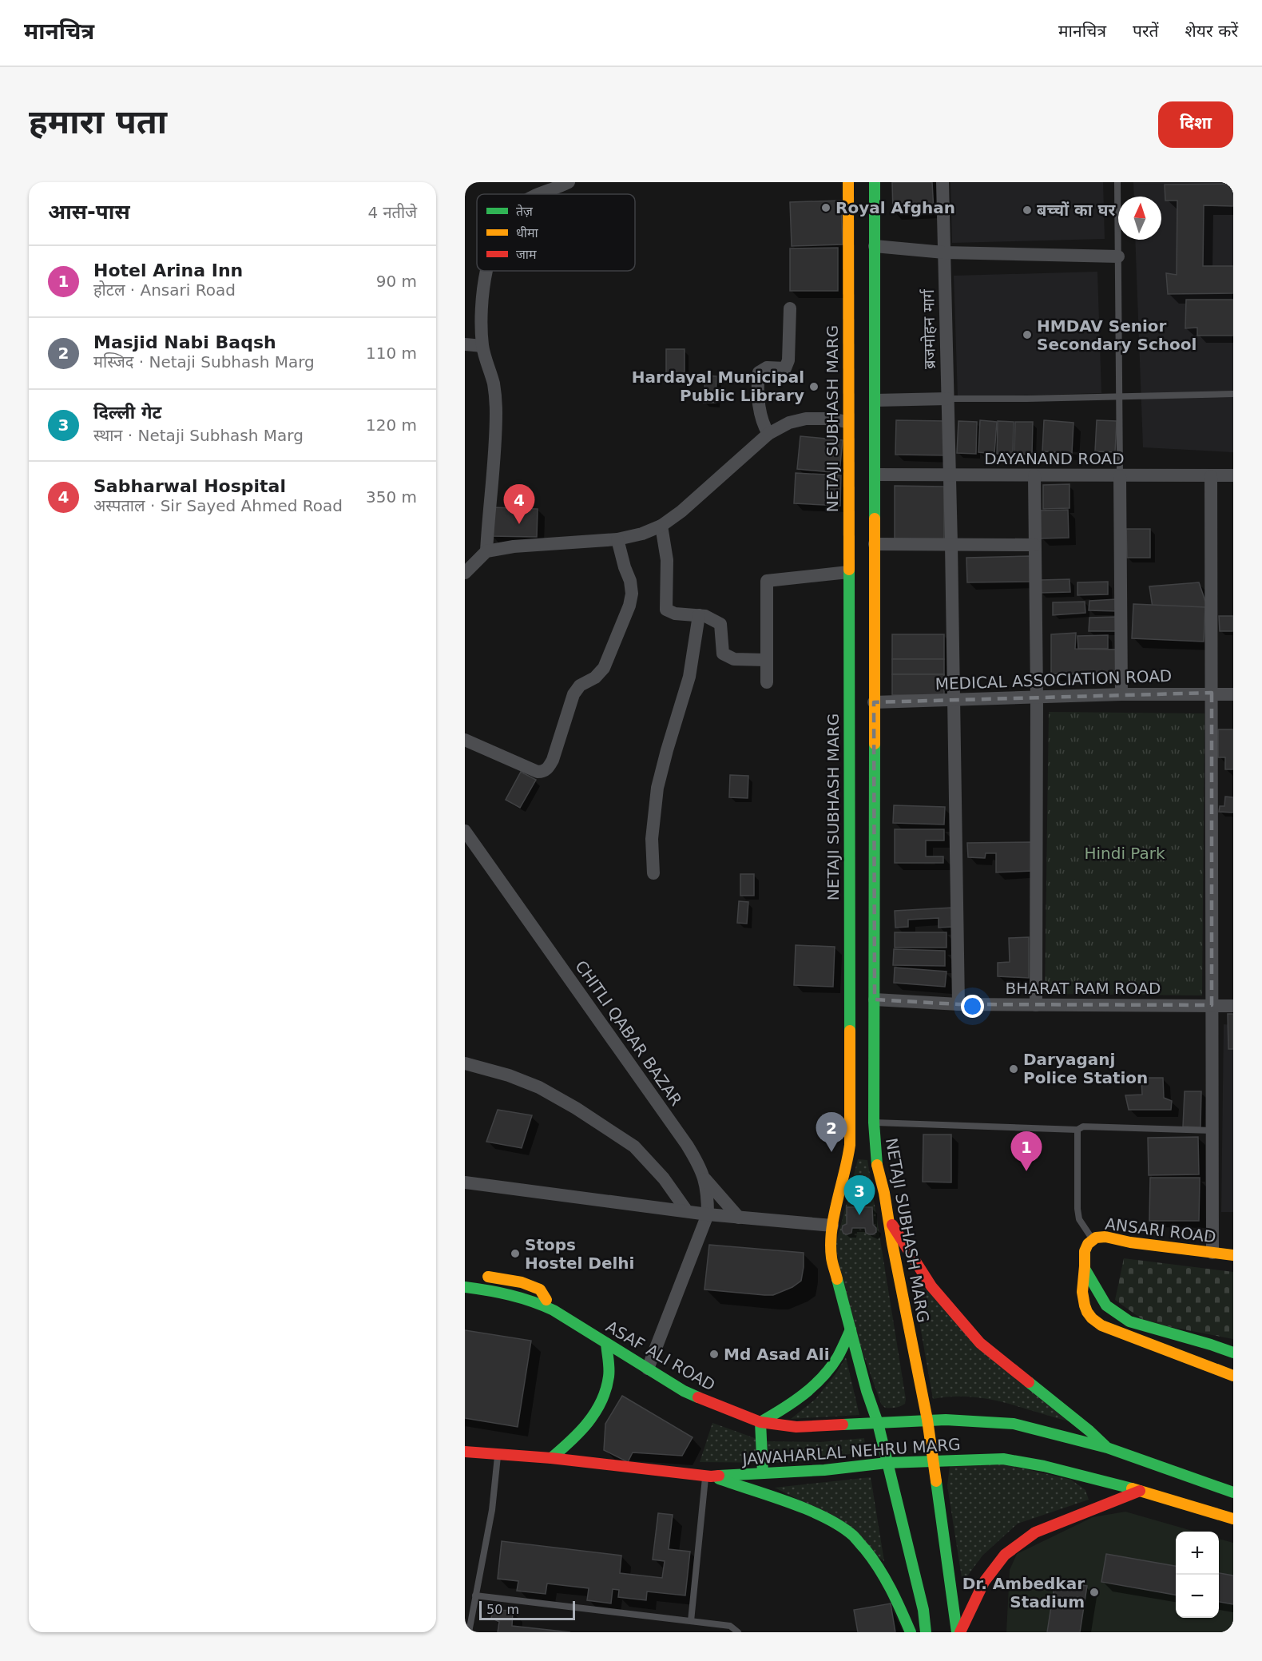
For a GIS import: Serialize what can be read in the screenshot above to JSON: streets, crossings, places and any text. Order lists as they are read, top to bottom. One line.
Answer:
{"streets":{"main road":["NETAJI SUBHASH MARG","ANSARI ROAD","ASAF ALI ROAD","JAWAHARLAL NEHRU MARG"],"street":["ब्रजमोहन मार्ग","DAYANAND ROAD","MEDICAL ASSOCIATION ROAD","BHARAT RAM ROAD","CHITLI QABAR BAZAR"]},"crossings":[["ब्रजमोहन मार्ग","DAYANAND ROAD"],["ब्रजमोहन मार्ग","MEDICAL ASSOCIATION ROAD"],["ब्रजमोहन मार्ग","BHARAT RAM ROAD"],["NETAJI SUBHASH MARG","DAYANAND ROAD"],["NETAJI SUBHASH MARG","MEDICAL ASSOCIATION ROAD"],["NETAJI SUBHASH MARG","BHARAT RAM ROAD"],["NETAJI SUBHASH MARG","ASAF ALI ROAD"],["NETAJI SUBHASH MARG","JAWAHARLAL NEHRU MARG"],["CHITLI QABAR BAZAR","ASAF ALI ROAD"],["ASAF ALI ROAD","JAWAHARLAL NEHRU MARG"]],"parks":["Hindi Park"],"places":["Royal Afghan","बच्चों का घर","HMDAV Senior Secondary School","Hardayal Municipal Public Library","Daryaganj Police Station","Stops Hostel Delhi","Md Asad Ali","Dr. Ambedkar Stadium"],"legend":["तेज़","धीमा","जाम"],"scale_bar":"50 m","north":"top","page":{"header":"मानचित्र","nav":["मानचित्र","परतें","शेयर करें"],"buttons":"दिशा","title":"हमारा पता","heading":["आस-पास","4 नतीजे"],"list":[{"mark":"1","name":"Hotel Arina Inn","note":"होटल · Ansari Road","value":"90 m"},{"mark":"2","name":"Masjid Nabi Baqsh","note":"मस्जिद · Netaji Subhash Marg","value":"110 m"},{"mark":"3","name":"दिल्ली गेट","note":"स्थान · Netaji Subhash Marg","value":"120 m"},{"mark":"4","name":"Sabharwal Hospital","note":"अस्पताल · Sir Sayed Ahmed Road","value":"350 m"}],"pins":["4","2","1","3"],"map_buttons":["+","−"],"scale":"50 m"}}
